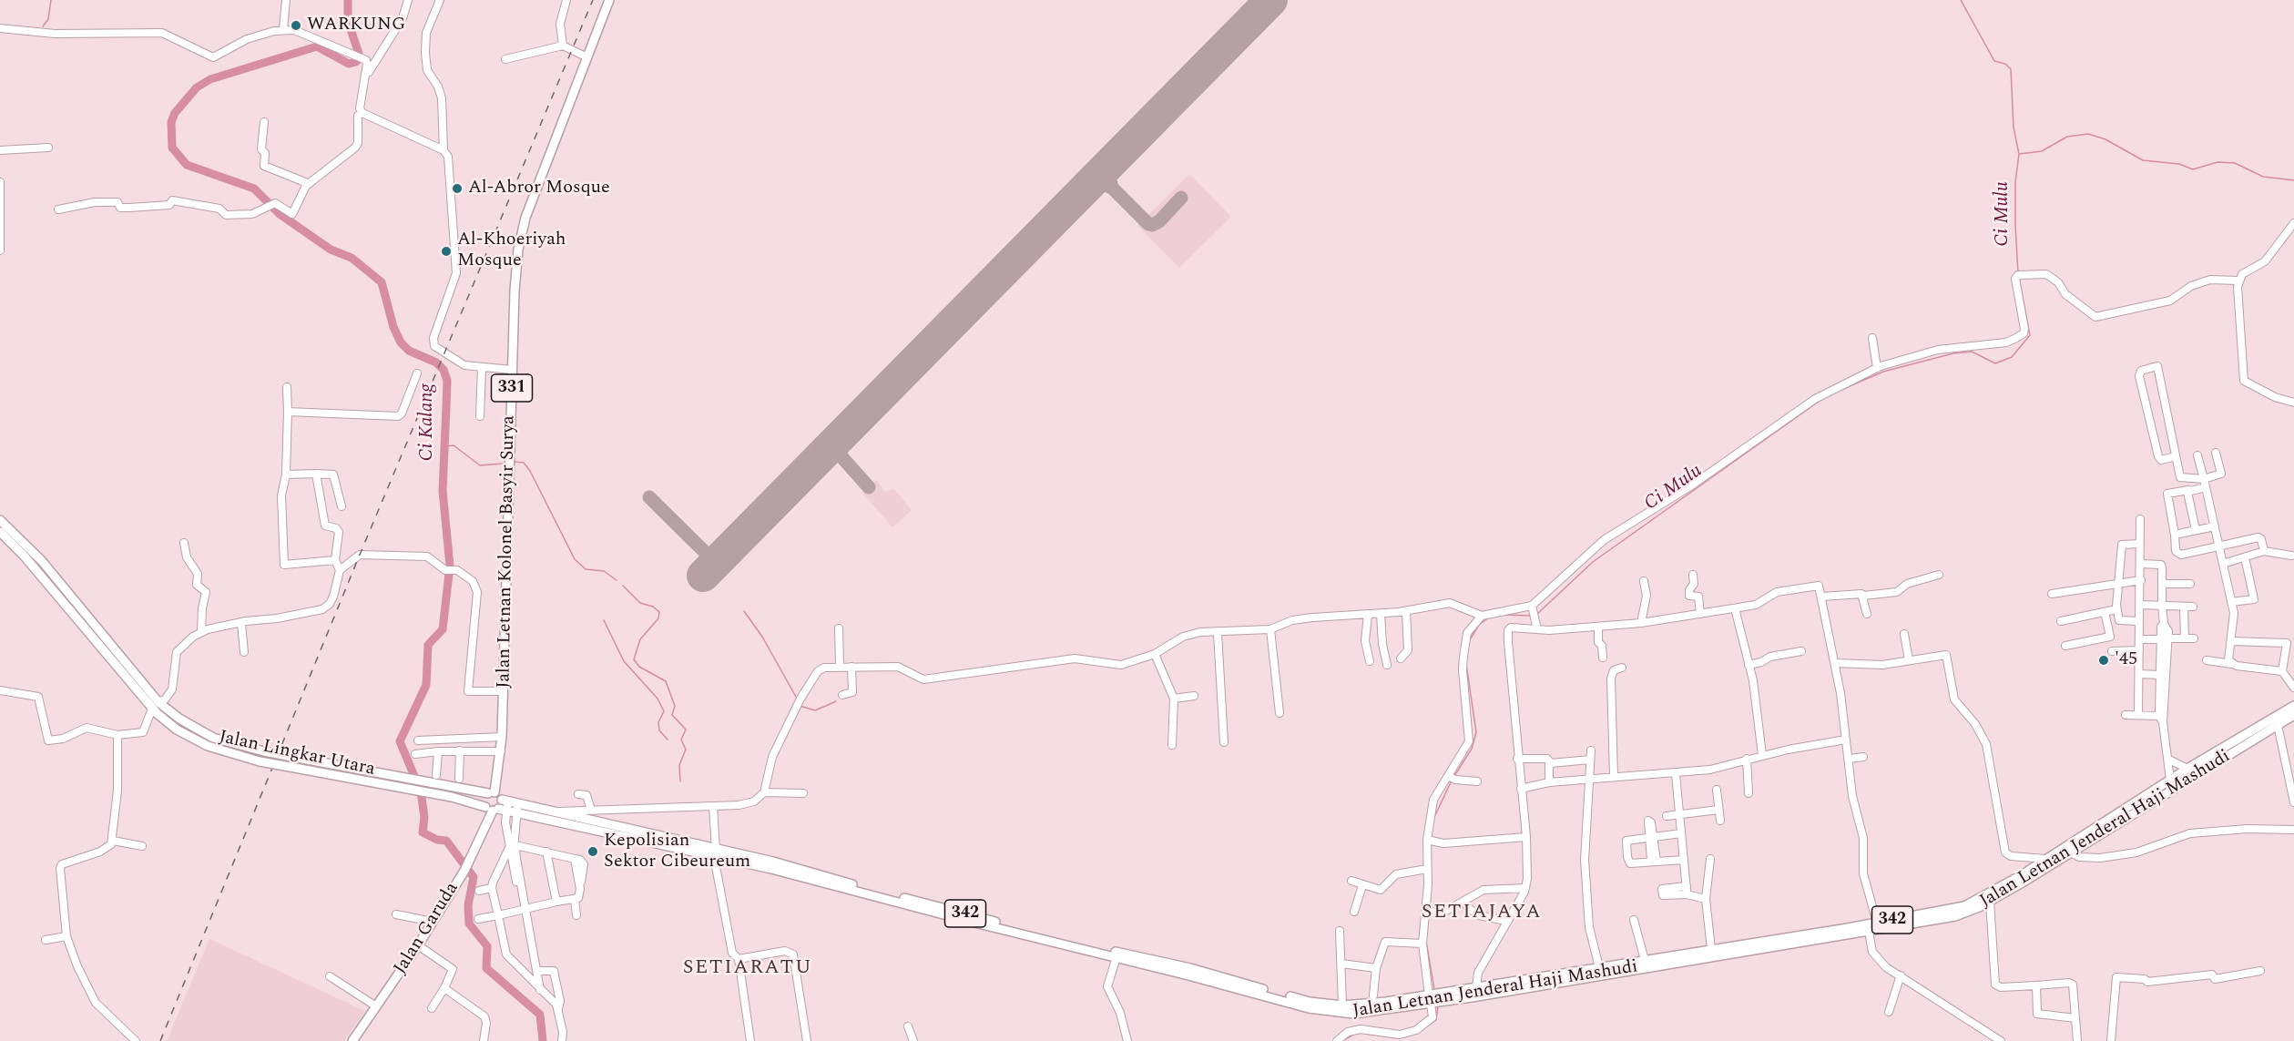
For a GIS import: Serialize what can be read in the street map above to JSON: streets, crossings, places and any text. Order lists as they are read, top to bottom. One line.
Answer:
{"streets":{"main road":["331","Jalan Letnan Kolonel Basyir Surya","Jalan Lingkar Utara","Jalan Letnan Jenderal Haji Mashudi","342","Jalan Garuda"]},"crossings":[["Jalan Letnan Kolonel Basyir Surya","Jalan Lingkar Utara"],["Jalan Letnan Kolonel Basyir Surya","Jalan Letnan Jenderal Haji Mashudi"],["Jalan Letnan Kolonel Basyir Surya","Jalan Garuda"],["Jalan Lingkar Utara","Jalan Letnan Jenderal Haji Mashudi"],["Jalan Lingkar Utara","Jalan Garuda"],["Jalan Letnan Jenderal Haji Mashudi","Jalan Garuda"]],"districts":["SETIAJAYA","SETIARATU"],"water":["Ci Mulu","Ci Kalang"],"places":["WARKUNG","Al-Abror Mosque","Al-Khoeriyah Mosque","'45","Kepolisian Sektor Cibeureum"]}
